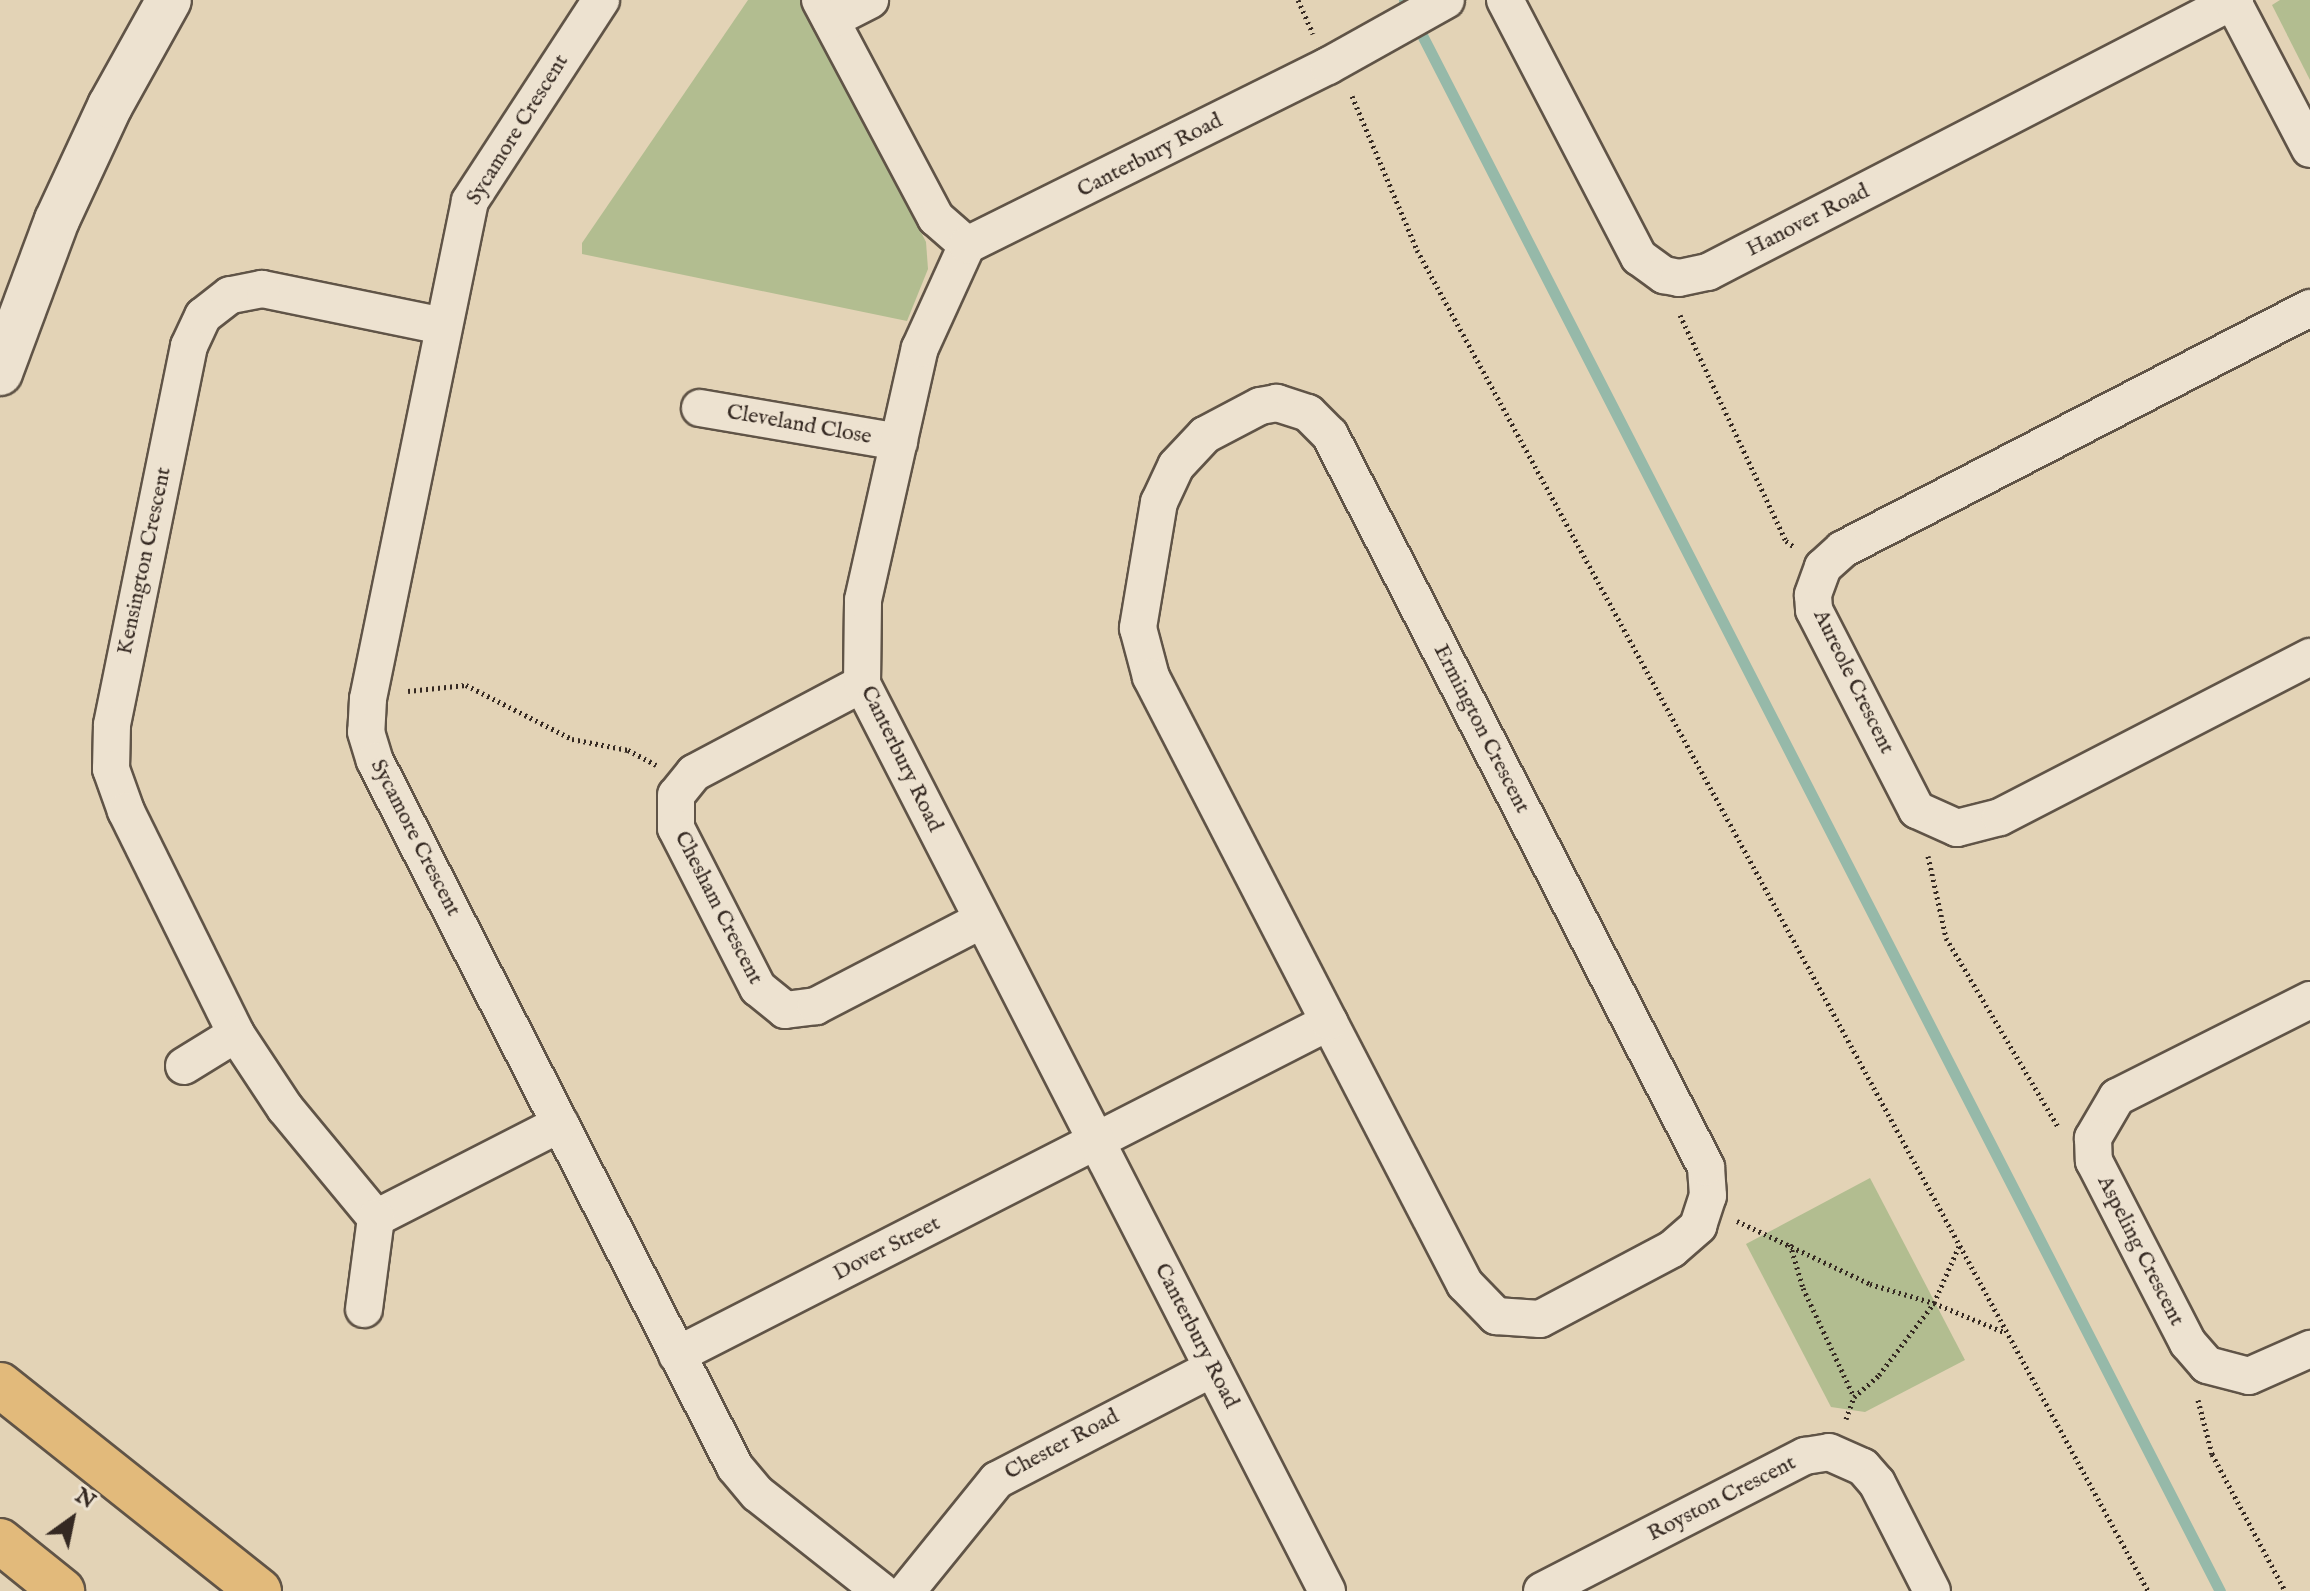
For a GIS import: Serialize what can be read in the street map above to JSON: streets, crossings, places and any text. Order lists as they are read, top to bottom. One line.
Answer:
{"streets":{"street":["Sycamore Crescent","Canterbury Road","Hanover Road","Cleveland Close","Kensington Crescent","Aureole Crescent","Ermington Crescent","Chesham Crescent","Dover Street","Aspeling Crescent","Chester Road","Royston Crescent"]},"crossings":[["Sycamore Crescent","Kensington Crescent"],["Sycamore Crescent","Dover Street"],["Canterbury Road","Cleveland Close"],["Canterbury Road","Chesham Crescent"],["Canterbury Road","Dover Street"],["Canterbury Road","Chester Road"]],"north":"top right"}
